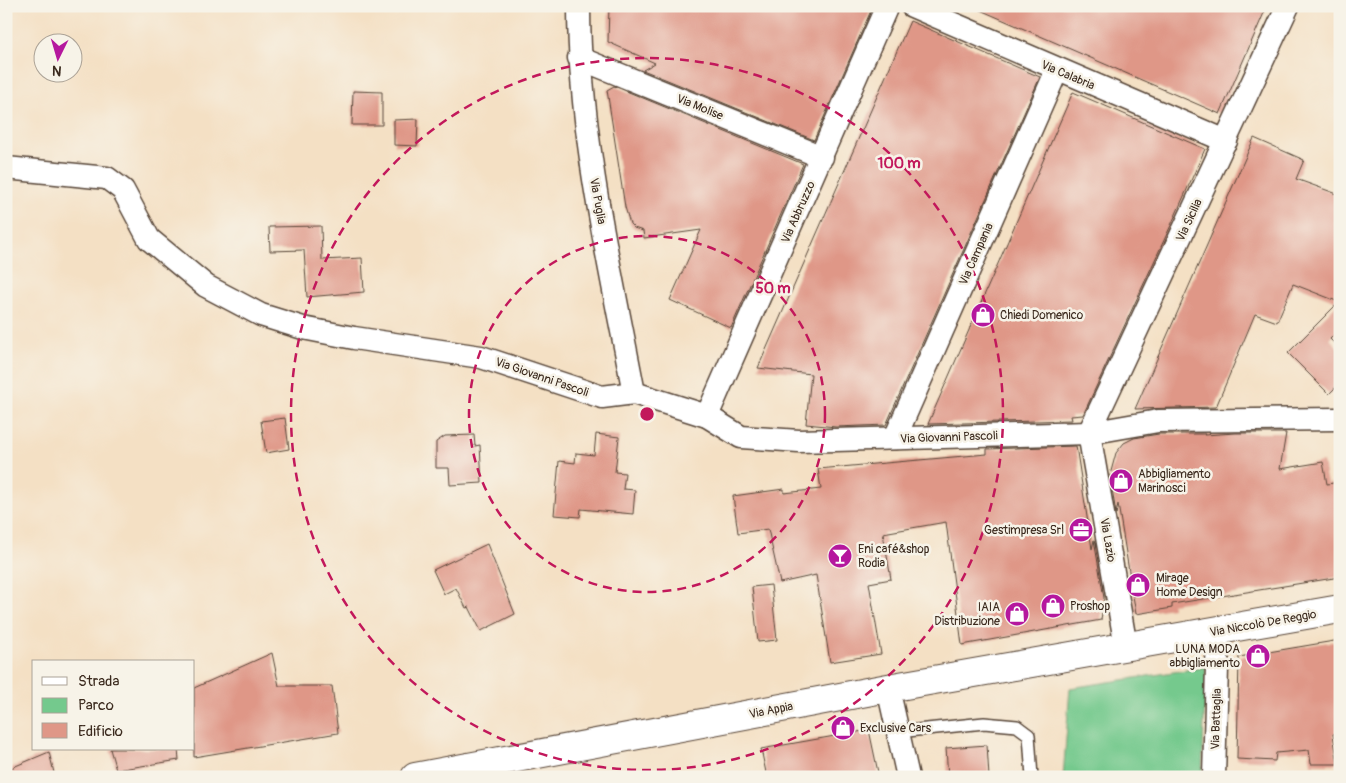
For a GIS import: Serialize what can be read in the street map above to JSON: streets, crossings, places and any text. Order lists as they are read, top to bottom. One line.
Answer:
{"streets":{"main road":["Via Niccolò De Reggio","Via Appia"],"street":["Via Calabria","Via Molise","Via Puglia","Via Abbruzzo","Via Sicilia","Via Campania","Via Giovanni Pascoli","Via Lazio","Via Battaglia"]},"crossings":[["Via Calabria","Via Sicilia"],["Via Calabria","Via Campania"],["Via Molise","Via Puglia"],["Via Molise","Via Abbruzzo"],["Via Puglia","Via Giovanni Pascoli"],["Via Abbruzzo","Via Giovanni Pascoli"],["Via Sicilia","Via Giovanni Pascoli"],["Via Sicilia","Via Lazio"],["Via Campania","Via Giovanni Pascoli"],["Via Giovanni Pascoli","Via Lazio"],["Via Lazio","Via Niccolò De Reggio"],["Via Lazio","Via Appia"],["Via Niccolò De Reggio","Via Appia"],["Via Niccolò De Reggio","Via Battaglia"]],"places":{"shop":["Chiedi Domenico","Abbigliamento Marinosci","Mirage Home Design","Proshop","IAIA Distribuzione","LUNA MODA abbigliamento","Exclusive Cars"],"office":["Gestimpresa Srl"],"bar":["Eni café&shop Rodia"]},"legend":["Strada","Parco","Edificio"],"north":"bottom","rings":["100 m","50 m"]}
